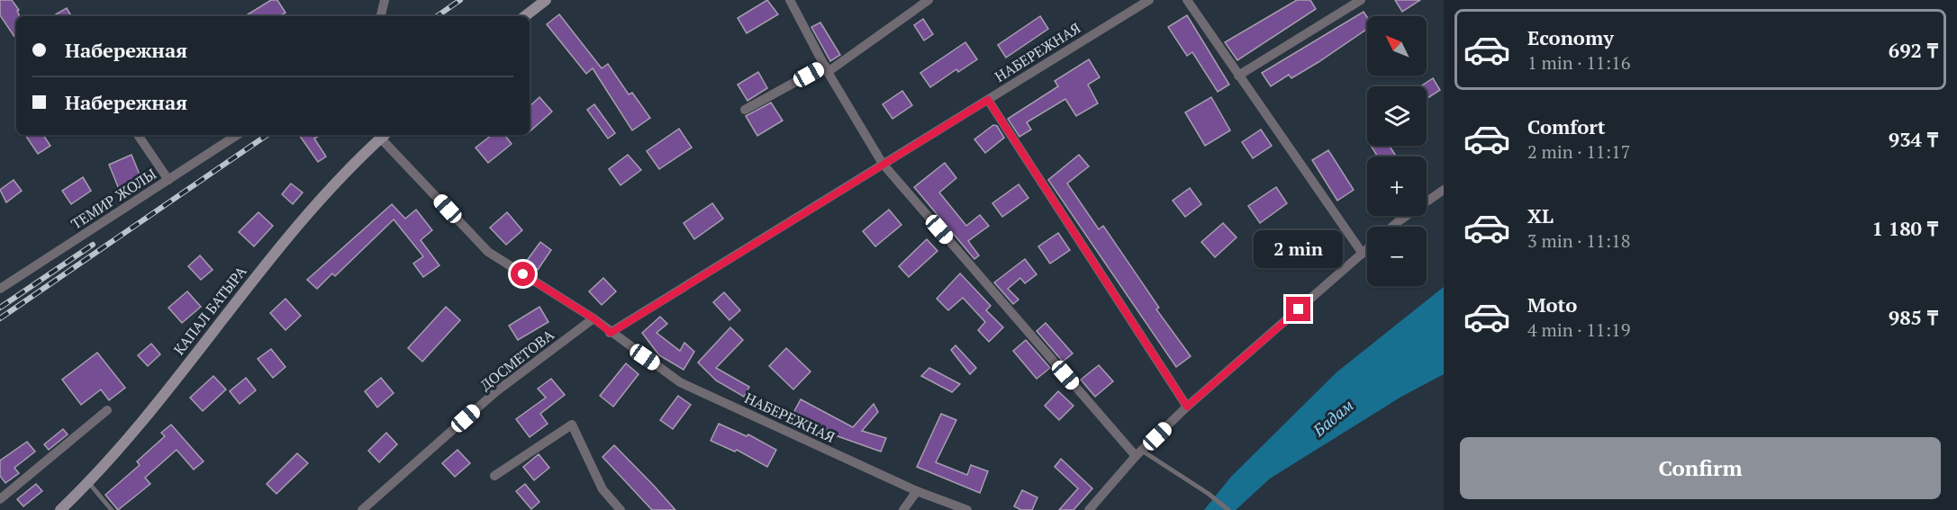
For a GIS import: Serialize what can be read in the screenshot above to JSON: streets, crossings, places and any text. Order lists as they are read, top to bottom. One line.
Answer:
{"streets":{"main road":["КАПАЛ БАТЫРА"],"street":["НАБЕРЕЖНАЯ","ТЕМИР ЖОЛЫ","ДОСМЕТОВА"]},"crossings":[["НАБЕРЕЖНАЯ","КАПАЛ БАТЫРА"],["НАБЕРЕЖНАЯ","ДОСМЕТОВА"]],"water":["Бадам"],"north":"top left","page":{"list":[{"name":"Economy","note":"1 min · 11:16","value":"692 ₸"},{"name":"Comfort","note":"2 min · 11:17","value":"934 ₸"},{"name":"XL","note":"3 min · 11:18","value":"1 180 ₸"},{"name":"Moto","note":"4 min · 11:19","value":"985 ₸"}],"map_buttons":["+","−"],"banner":["Набережная","Набережная"],"bubble":"2 min","buttons":"Confirm"}}
